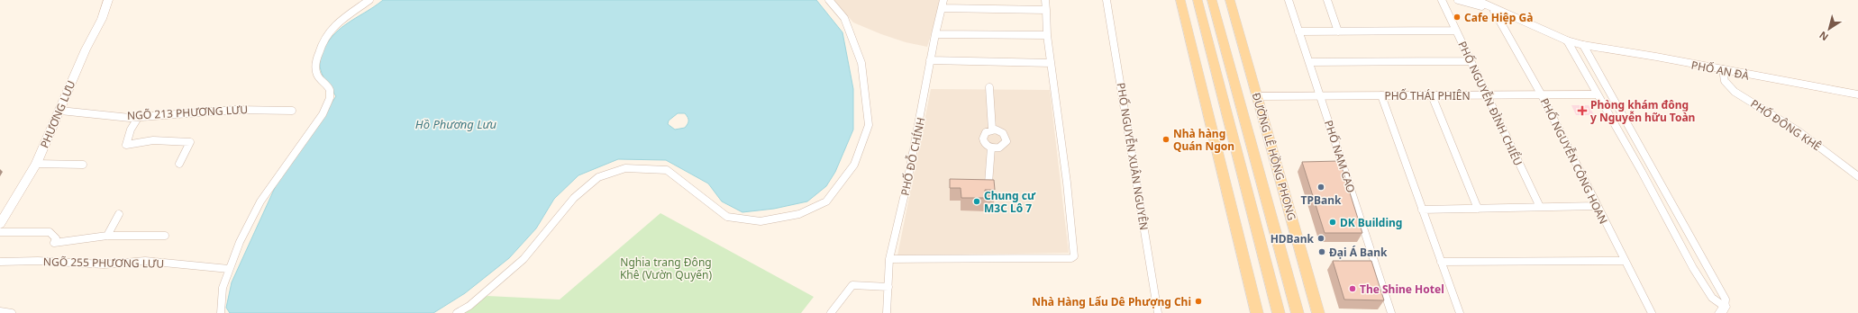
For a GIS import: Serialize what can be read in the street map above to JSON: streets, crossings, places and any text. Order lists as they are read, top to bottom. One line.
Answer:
{"streets":{"main road":["ĐƯỜNG LÊ HỒNG PHONG"],"street":["PHỐ AN ĐÀ","PHỐ THÁI PHIÊN","PHỐ NGUYỄN ĐÌNH CHIỂU","NGÕ 213 PHƯƠNG LƯU","PHƯƠNG LƯU","PHỐ ĐÔNG KHÊ","PHỐ ĐỖ CHÍNH","PHỐ NGUYỄN XUÂN NGUYÊN","PHỐ NAM CAO","PHỐ NGUYỄN CÔNG HOAN","NGÕ 255 PHƯƠNG LƯU"]},"crossings":[["PHỐ AN ĐÀ","PHỐ ĐÔNG KHÊ"],["PHỐ THÁI PHIÊN","PHỐ NGUYỄN ĐÌNH CHIỂU"],["PHỐ THÁI PHIÊN","ĐƯỜNG LÊ HỒNG PHONG"],["PHỐ THÁI PHIÊN","PHỐ NAM CAO"],["PHỐ THÁI PHIÊN","PHỐ NGUYỄN CÔNG HOAN"],["NGÕ 213 PHƯƠNG LƯU","PHƯƠNG LƯU"]],"water":["Hồ Phương Lưu"],"parks":["Nghia trang Đông Khê (Vườn Quyến)"],"places":{"other":["Cafe Hiệp Gà","Nhà hàng Quán Ngon","TPBank","Chung cư M3C Lô 7","DK Building","HDBank","Đại Á Bank","The Shine Hotel","Nhà Hàng Lẩu Dê Phượng Chi"],"health":["Phòng khám đông y Nguyễn hữu Toàn"]},"north":"bottom left"}
